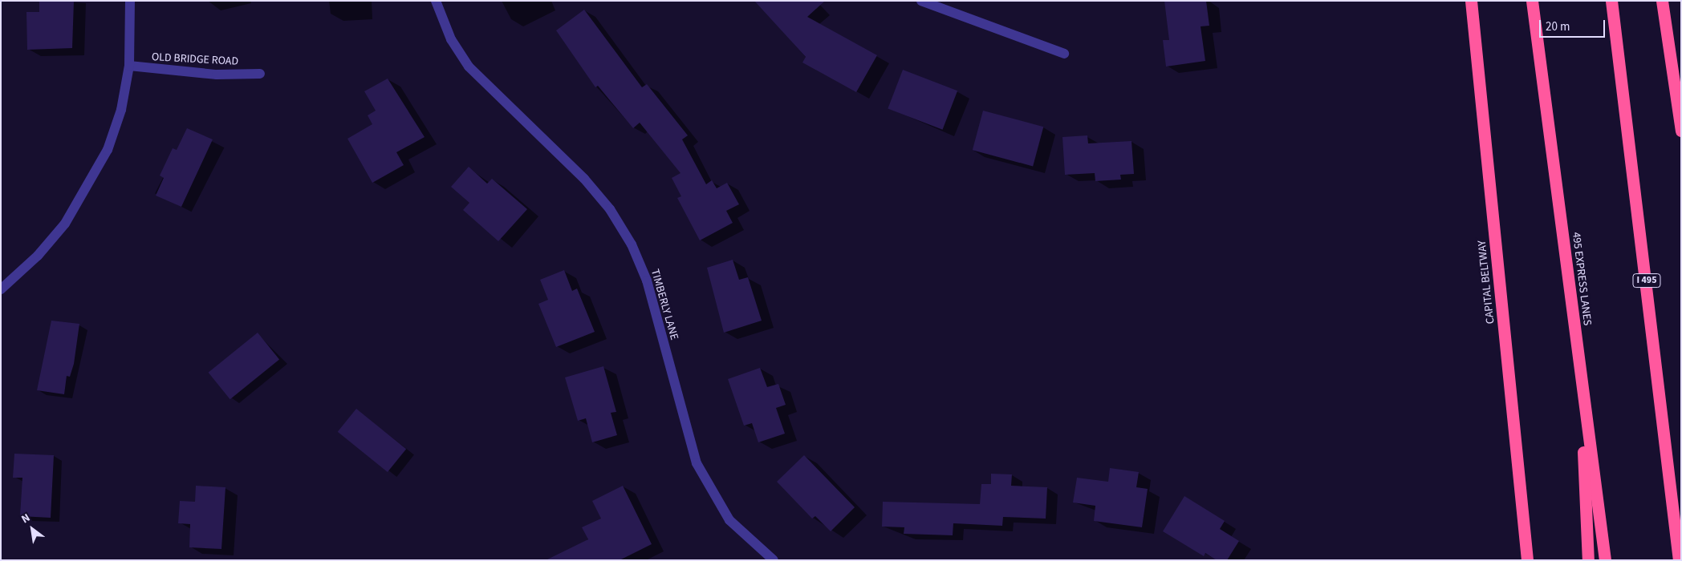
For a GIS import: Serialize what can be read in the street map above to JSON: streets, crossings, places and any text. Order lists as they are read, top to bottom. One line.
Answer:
{"streets":{"highway":["495 EXPRESS LANES","I 495","CAPITAL BELTWAY"],"street":["OLD BRIDGE ROAD","TIMBERLY LANE"]},"scale_bar":"20 m","north":"top left"}
